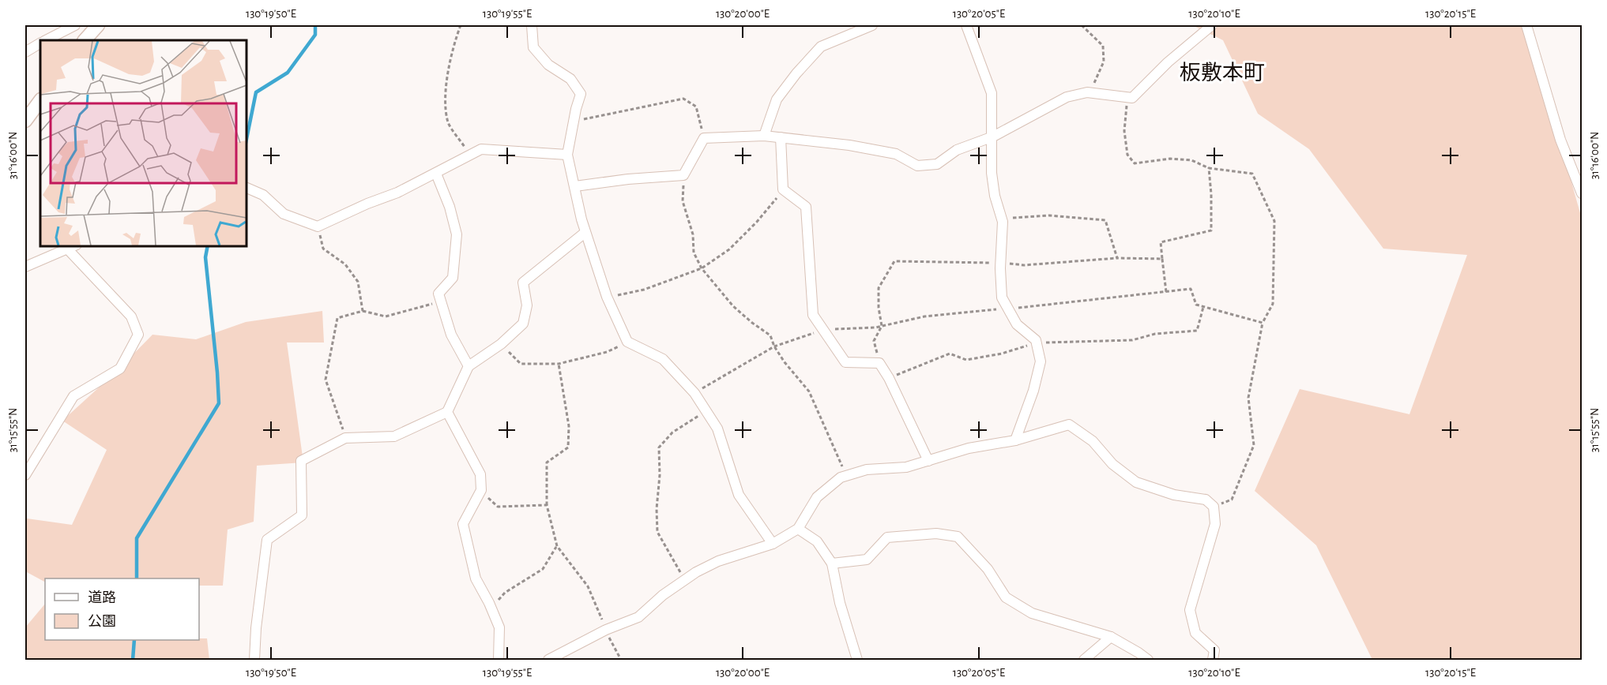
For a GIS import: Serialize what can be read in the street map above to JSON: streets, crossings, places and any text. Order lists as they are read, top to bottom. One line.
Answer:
{"districts":["板敷本町"],"legend":["道路","公園"],"coordinates":["130°19'50\"E","130°19'55\"E","130°20'00\"E","130°20'05\"E","130°20'10\"E","130°20'15\"E","31°16'00\"N","31°15'55\"N"]}
